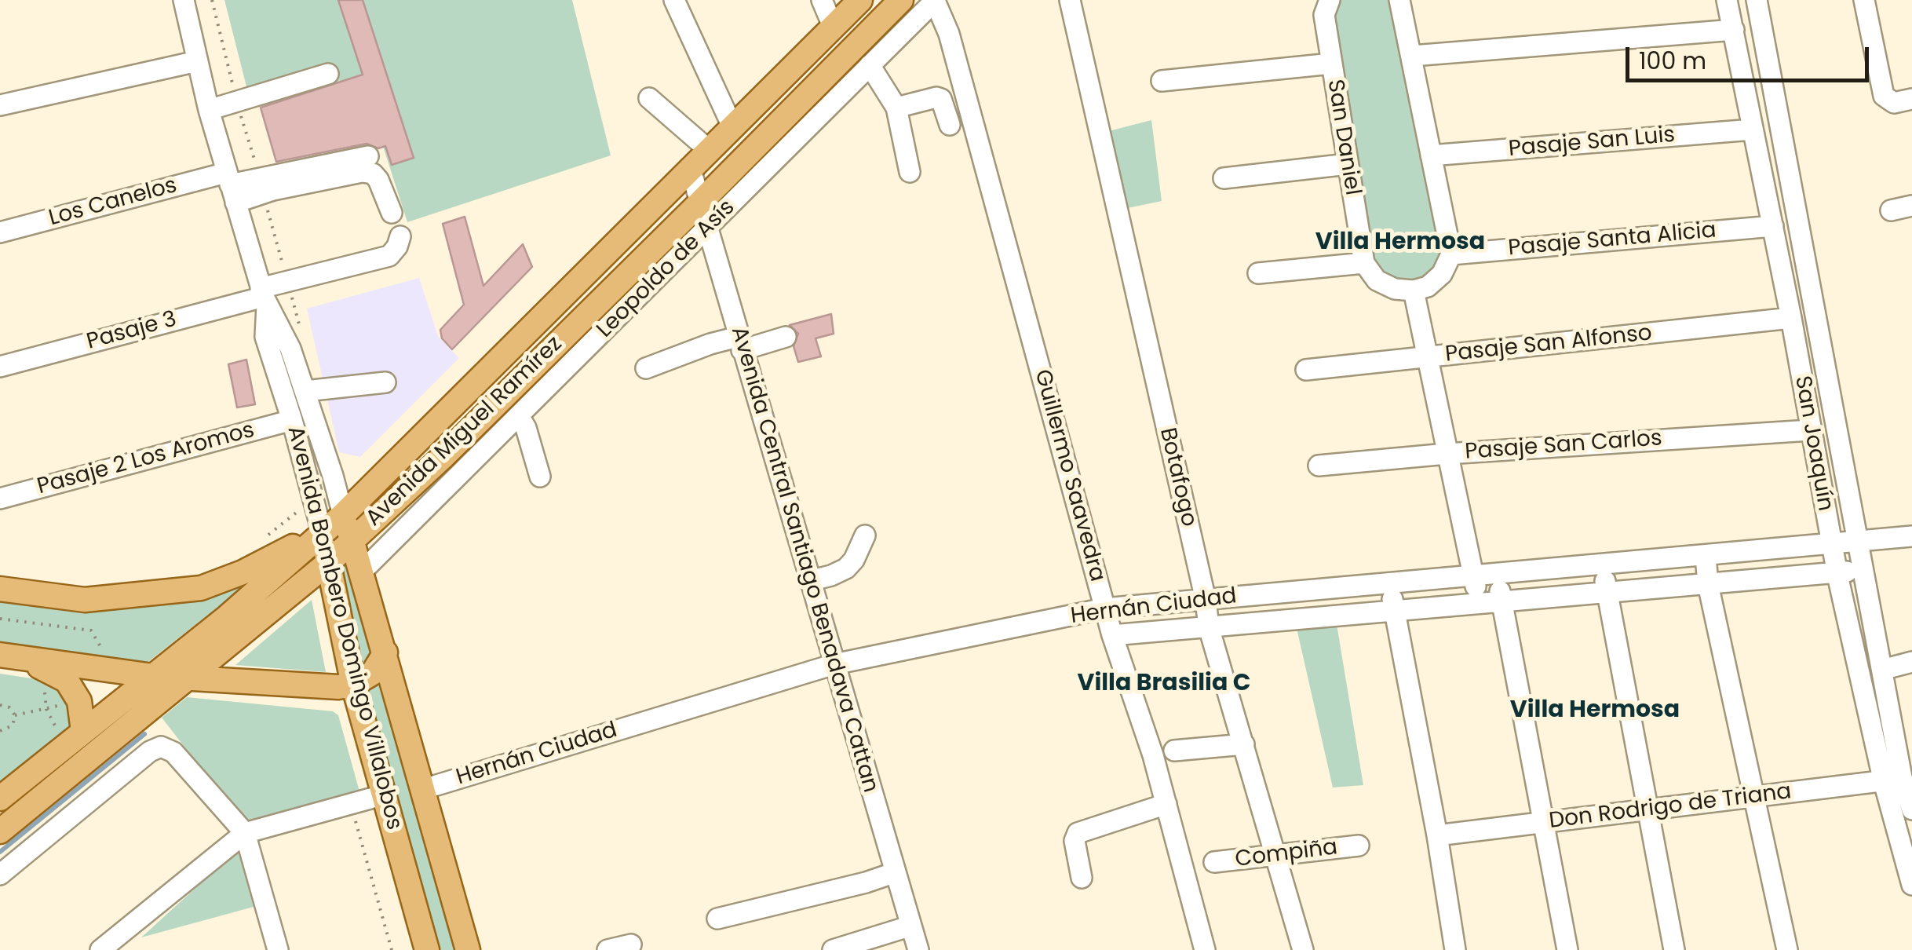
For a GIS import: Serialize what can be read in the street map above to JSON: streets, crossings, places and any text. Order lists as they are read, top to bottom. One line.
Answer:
{"streets":{"main road":["Avenida Miguel Ramírez","Avenida Bombero Domingo Villalobos"],"street":["San Daniel","Pasaje San Luis","Los Canelos","Pasaje Santa Alicia","Leopoldo de Asís","Pasaje 3","Pasaje San Alfonso","San Joaquín","Pasaje San Carlos","Pasaje 2 Los Aromos","Guillermo Saavedra","Botafogo","Avenida Central Santiago Benadava Cattan","Hernán Ciudad","Don Rodrigo de Triana","Compiña"]},"crossings":[["Pasaje San Luis","San Joaquín"],["Los Canelos","Avenida Bombero Domingo Villalobos"],["Pasaje Santa Alicia","San Joaquín"],["Leopoldo de Asís","Guillermo Saavedra"],["Leopoldo de Asís","Avenida Central Santiago Benadava Cattan"],["Leopoldo de Asís","Avenida Bombero Domingo Villalobos"],["Pasaje 3","Avenida Bombero Domingo Villalobos"],["Pasaje San Alfonso","San Joaquín"],["Avenida Miguel Ramírez","Avenida Central Santiago Benadava Cattan"],["Avenida Miguel Ramírez","Avenida Bombero Domingo Villalobos"],["San Joaquín","Pasaje San Carlos"],["San Joaquín","Hernán Ciudad"],["San Joaquín","Don Rodrigo de Triana"],["Pasaje 2 Los Aromos","Avenida Bombero Domingo Villalobos"],["Guillermo Saavedra","Hernán Ciudad"],["Botafogo","Hernán Ciudad"],["Botafogo","Compiña"],["Avenida Central Santiago Benadava Cattan","Hernán Ciudad"],["Hernán Ciudad","Avenida Bombero Domingo Villalobos"]],"districts":["Villa Hermosa","Villa Brasilia C","Villa Hermosa"],"scale_bar":"100 m"}
